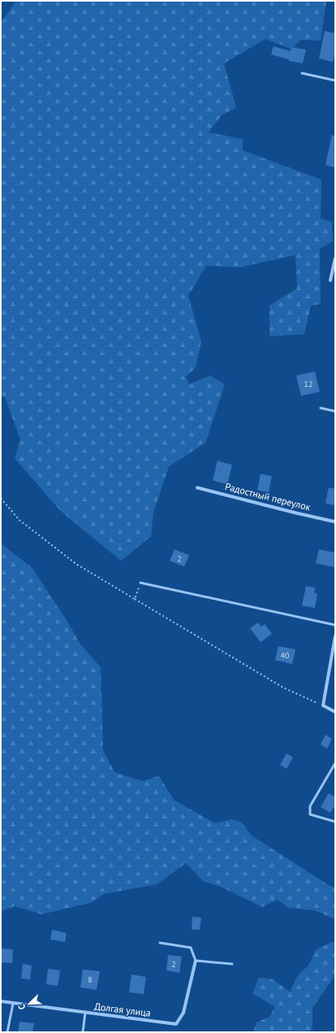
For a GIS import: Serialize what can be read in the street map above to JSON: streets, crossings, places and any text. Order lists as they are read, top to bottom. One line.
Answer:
{"streets":{"street":["Радостный переулок","Долгая улица"]},"house_numbers":["12","2","40","2","8"],"north":"bottom left"}
